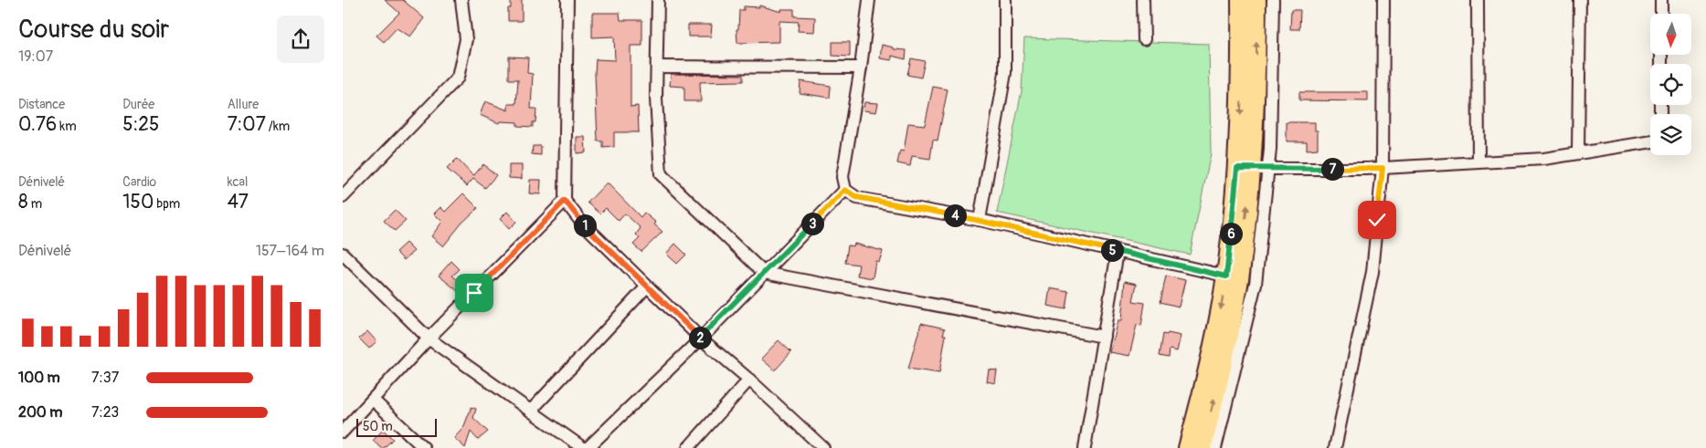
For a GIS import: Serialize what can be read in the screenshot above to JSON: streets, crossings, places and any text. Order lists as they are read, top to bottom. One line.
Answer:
{"scale_bar":"50 m","north":"bottom","page":{"heading":["Course du soir","19:07"],"stats":[["Distance","0.76 km"],["Durée","5:25"],["Allure","7:07 /km"],["Dénivelé","8 m"],["Cardio","150 bpm"],["kcal","47"]],"pins":["7","4","3","1","6","5","2"],"chart":["Dénivelé","157–164 m"],"list":[{"name":"100 m","note":"7:37"},{"name":"200 m","note":"7:23"}],"scale":"50 m"}}
